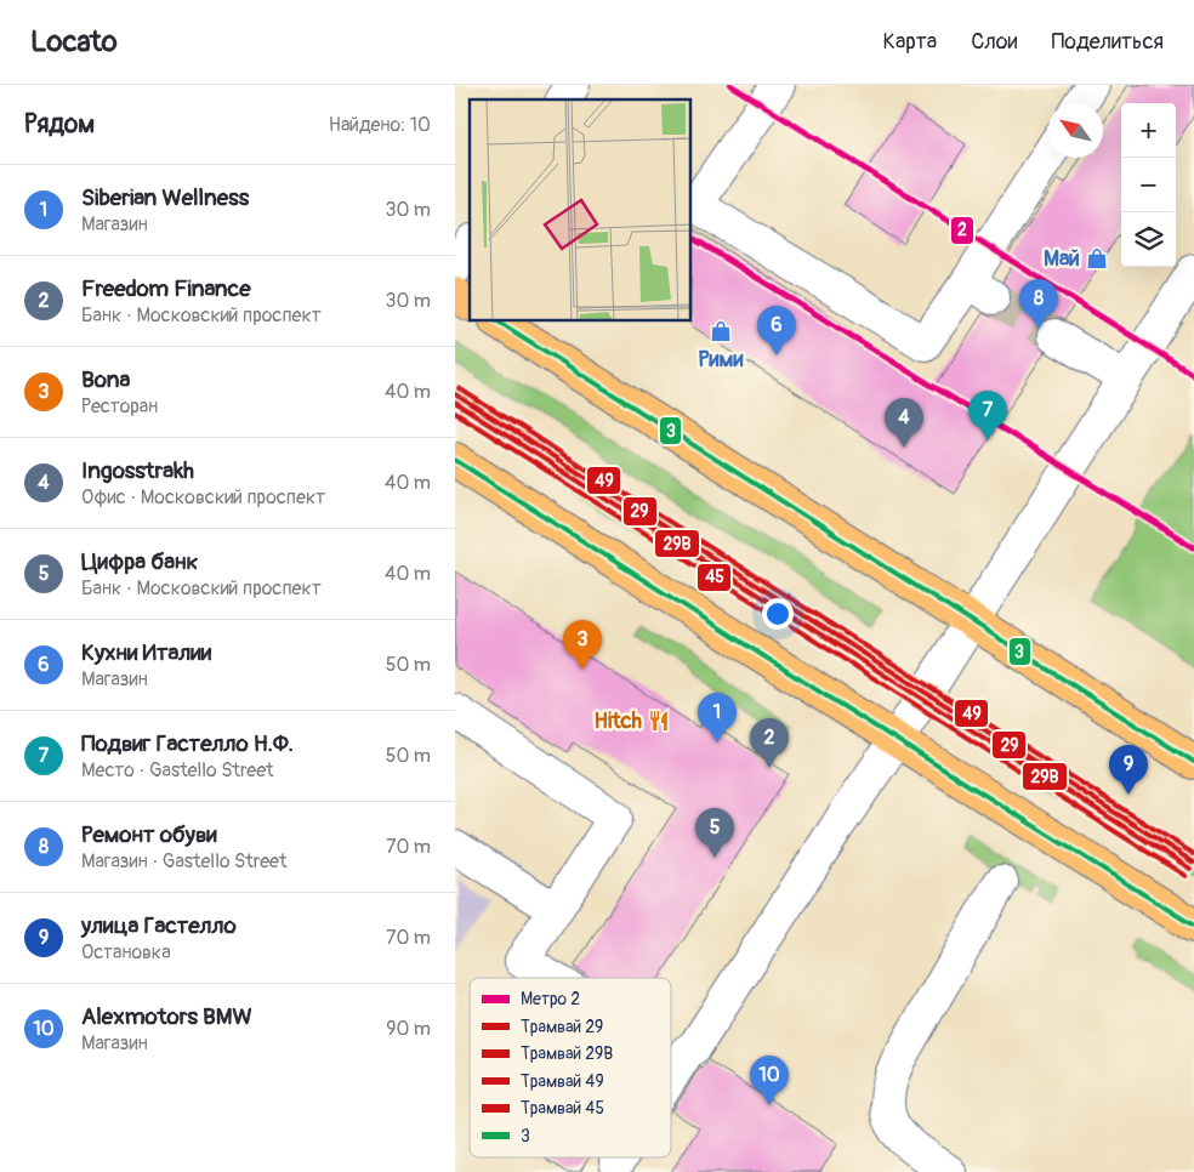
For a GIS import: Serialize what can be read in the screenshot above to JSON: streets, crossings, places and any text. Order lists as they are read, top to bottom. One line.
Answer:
{"places":{"shop":["Май","Рими"],"restaurant":["Hitch"]},"lines":["metro line 2","transit line 3","tram line 49","tram line 29","tram line 29В","tram line 45"],"legend":["Метро 2","Трамвай 29","Трамвай 29В","Трамвай 49","Трамвай 45","3"],"north":"top left","page":{"header":"Locato","nav":["Карта","Слои","Поделиться"],"heading":["Рядом","Найдено: 10"],"map_buttons":["+","−"],"list":[{"mark":"1","name":"Siberian Wellness","note":"Магазин","value":"30 m"},{"mark":"2","name":"Freedom Finance","note":"Банк · Московский проспект","value":"30 m"},{"mark":"3","name":"Bona","note":"Ресторан","value":"40 m"},{"mark":"4","name":"Ingosstrakh","note":"Офис · Московский проспект","value":"40 m"},{"mark":"5","name":"Цифра банк","note":"Банк · Московский проспект","value":"40 m"},{"mark":"6","name":"Кухни Италии","note":"Магазин","value":"50 m"},{"mark":"7","name":"Подвиг Гастелло Н.Ф.","note":"Место · Gastello Street","value":"50 m"},{"mark":"8","name":"Ремонт обуви","note":"Магазин · Gastello Street","value":"70 m"},{"mark":"9","name":"улица Гастелло","note":"Остановка","value":"70 m"},{"mark":"10","name":"Alexmotors BMW","note":"Магазин","value":"90 m"}],"pins":["8","6","7","4","3","1","2","9","5","10"]}}
